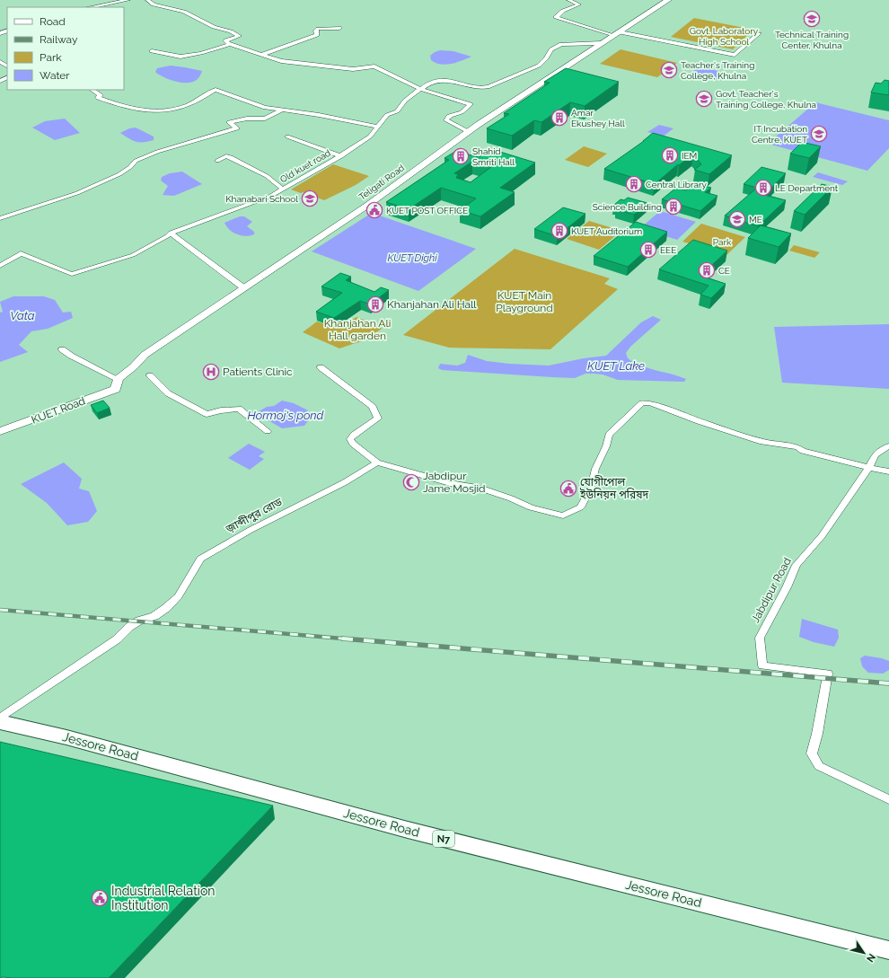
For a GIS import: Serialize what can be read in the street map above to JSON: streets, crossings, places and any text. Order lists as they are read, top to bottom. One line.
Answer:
{"streets":{"highway":["Jessore Road","N7"],"main road":["Teligati Road","KUET Road"],"street":["Old kuet road","জ়াব্দীপুর রোড","Jabdipur Road"]},"crossings":[["Old kuet road","Teligati Road"],["Teligati Road","KUET Road"]],"water":["KUET Dighi","Vata","KUET Lake","Hormoj's pond"],"parks":["Govt. Laboratory High School","Park","KUET Main Playground","Khanjahan Ali Hall garden"],"places":{"school or university":["Technical Training Center, Khulna","Teacher's Training College, Khulna","Govt. Teacher's Training College, Khulna","IT Incubation Centre, KUET","Khanabari School","ME"],"building":["Amar Ekushey Hall","IEM","Shahid Smriti Hall","Central Library","LE Department","Science Building","KUET Auditorium","EEE","CE","Khanjahan Ali Hall"],"public building":["KUET POST OFFICE","যোগীপোল ইউনিয়ন পরিষদ","Industrial Relation Institution"],"hospital":["Patients Clinic"],"mosque":["Jabdipur Jame Mosjid"]},"legend":["Road","Railway","Park","Water"],"north":"bottom right"}
